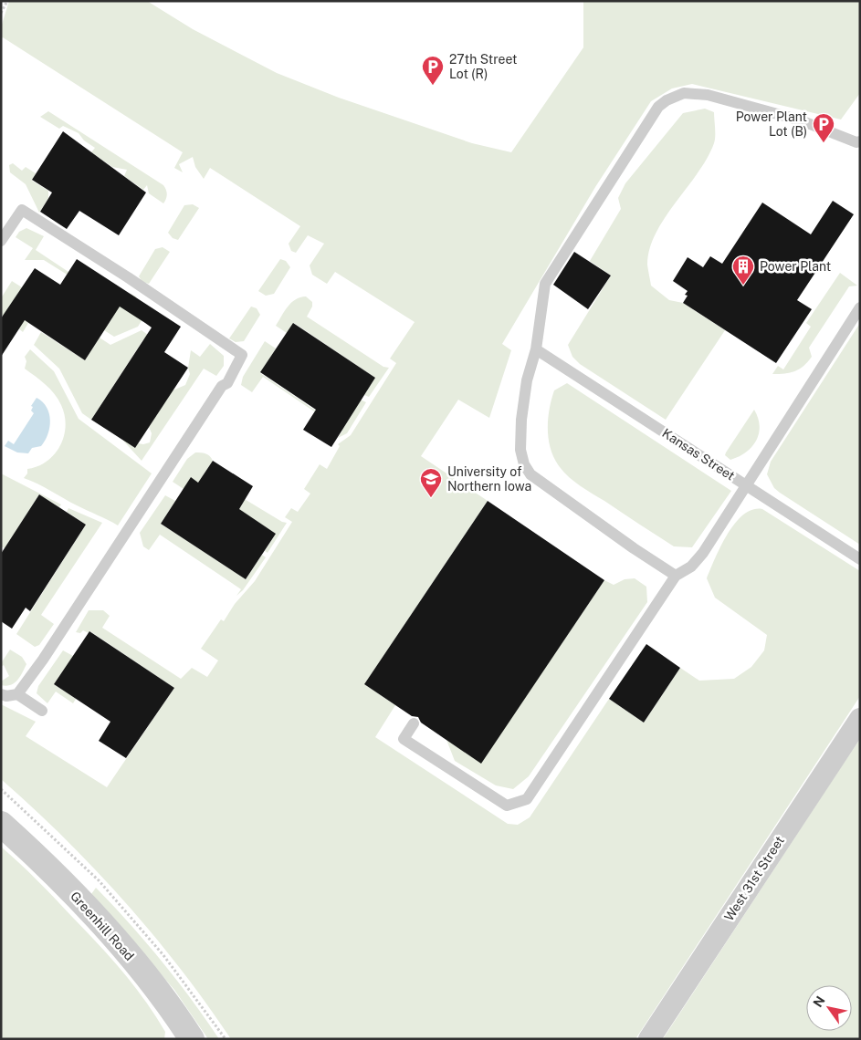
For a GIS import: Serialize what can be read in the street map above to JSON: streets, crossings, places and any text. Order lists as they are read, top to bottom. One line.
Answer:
{"streets":{"street":["West 31st Street","Greenhill Road"],"lane":["Kansas Street"]},"places":{"parking":["27th Street Lot (R)","Power Plant Lot (B)"],"building":["Power Plant"],"school or university":["University of Northern Iowa"]},"north":"top left"}
